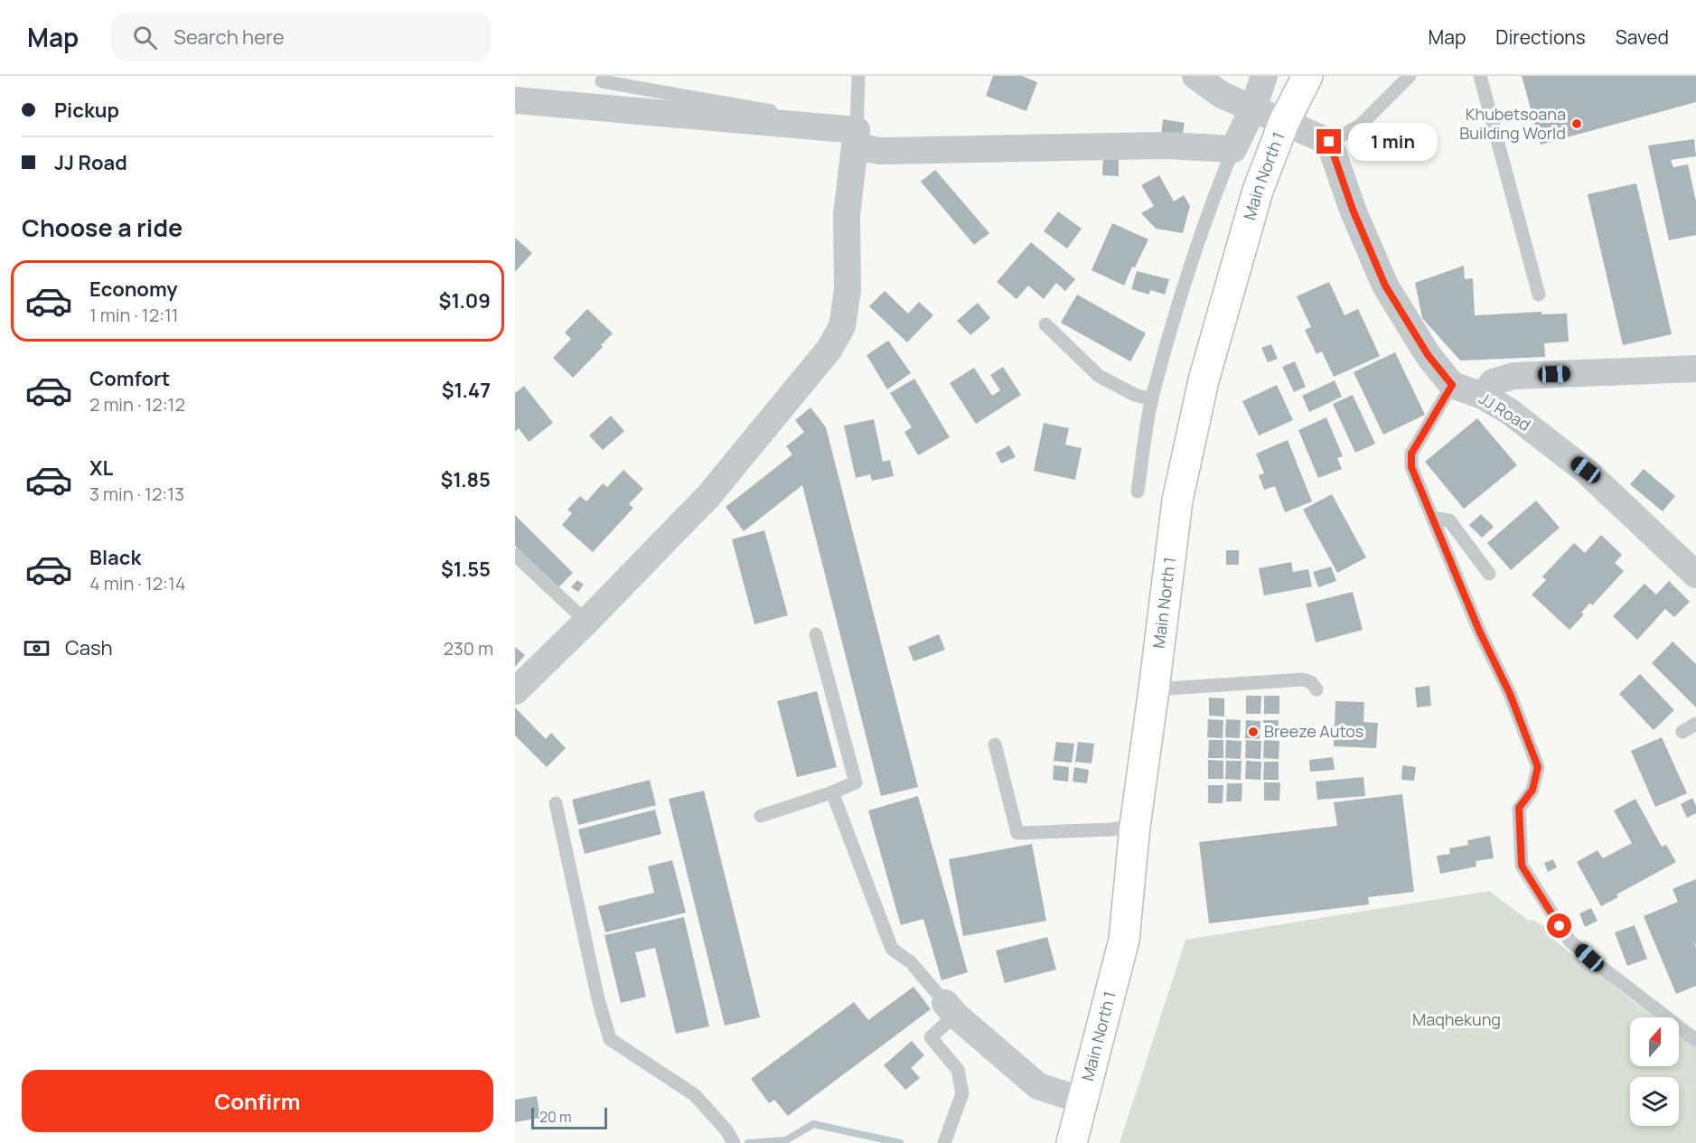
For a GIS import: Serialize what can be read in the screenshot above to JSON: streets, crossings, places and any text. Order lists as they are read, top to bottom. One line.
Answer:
{"streets":{"main road":["Main North 1"],"street":["JJ Road"]},"parks":["Maqhekung"],"places":["Khubetsoana Building World","Breeze Autos"],"scale_bar":"20 m","north":"top","page":{"header":"Map","search":"Search here","nav":["Map","Directions","Saved"],"banner":["Pickup","JJ Road"],"bubble":"1 min","heading":"Choose a ride","list":[{"name":"Economy","note":"1 min · 12:11","value":"$1.09"},{"name":"Comfort","note":"2 min · 12:12","value":"$1.47"},{"name":"XL","note":"3 min · 12:13","value":"$1.85"},{"name":"Black","note":"4 min · 12:14","value":"$1.55"}],"pay":["Cash","230 m"],"buttons":"Confirm","scale":"20 m"}}
